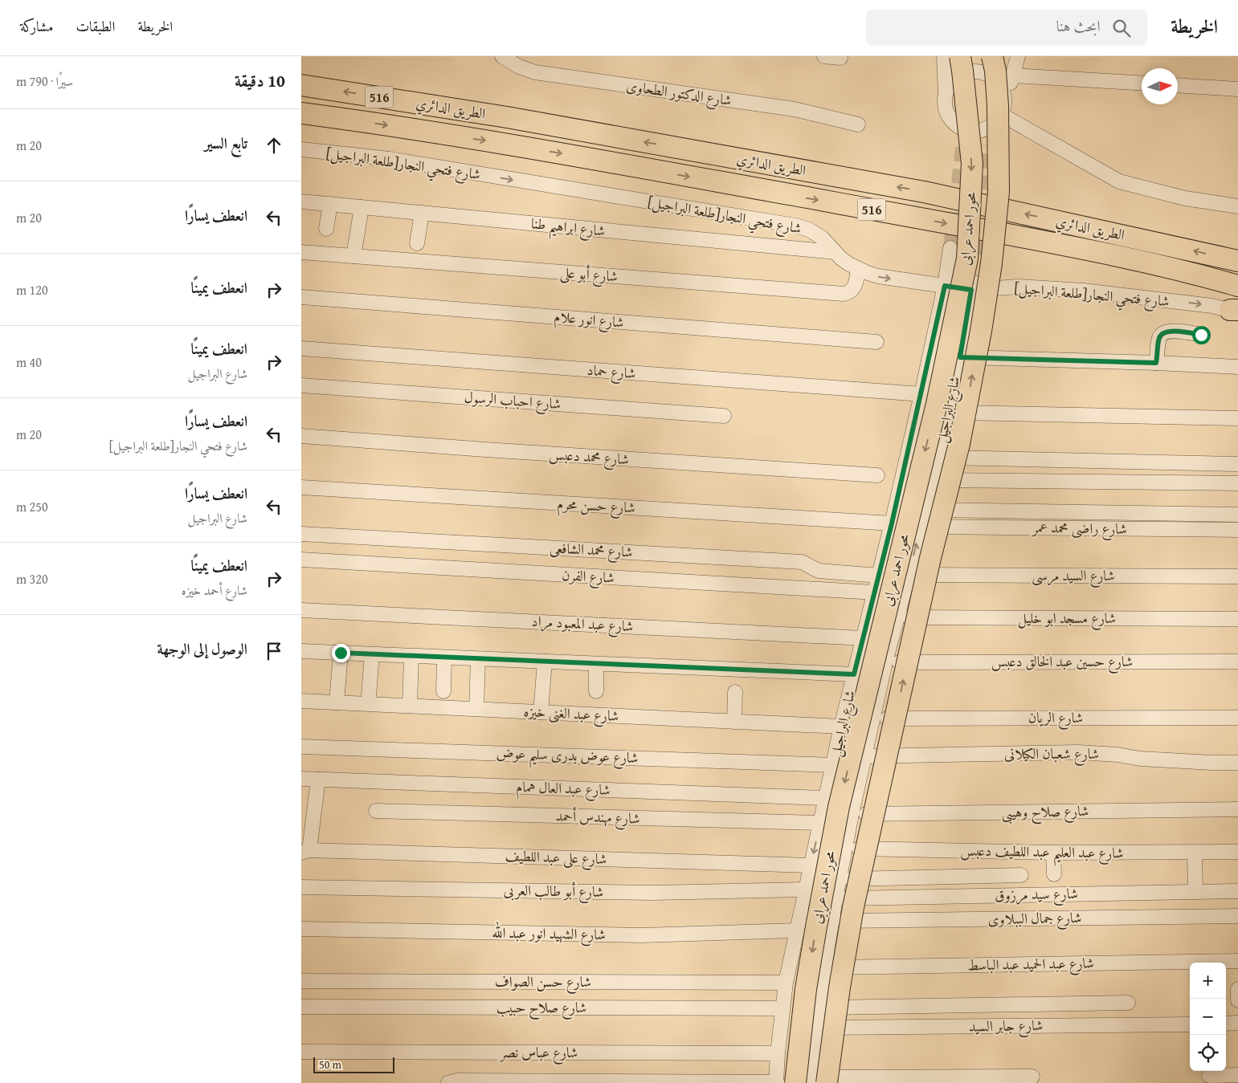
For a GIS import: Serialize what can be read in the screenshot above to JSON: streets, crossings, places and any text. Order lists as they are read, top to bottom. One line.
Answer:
{"streets":{"highway":["516","الطريق الدائري","محور احمد عرابى"],"street":["شارع الدكتور الطحاوى","شارع فتحي النجار[طلعة البراجيل]","شارع ابراهيم طنا","شارع أبو على","شارع انور علام","شارع حماد","شارع احباب الرسول","شارع البراجيل","شارع محمد دعبس","شارع حسن محرم","شارع راضى محمد عمر","شارع محمد الشافعى","شارع السيد مرسى","شارع الفرن","شارع مسجد ابو خليل","شارع عبد المعبود مراد","شارع حسين عبد الخالق دعبس","شارع عبد الغنى خيزه","شارع الريان","شارع شعبان الكيلانى","شارع عوض بدرى سليم عوض","شارع عبد العال همام","شارع صلاح وهيبى","شارع مهندس أحمد","شارع عبد العليم عبد اللطيف دعبس","شارع على عبد اللطيف","شارع أبو طالب العربى","شارع سيد مرزوق","شارع جمال الببلاوى","شارع الشهيد انور عبد الله","شارع عبد الحميد عبد الباسط","شارع حسن الصواف","شارع صلاح حبيب","شارع جابر السيد","شارع عباس نصر"]},"crossings":[["شارع فتحي النجار[طلعة البراجيل]","شارع ابراهيم طنا"],["شارع فتحي النجار[طلعة البراجيل]","شارع أبو على"],["شارع فتحي النجار[طلعة البراجيل]","شارع البراجيل"],["محور احمد عرابى","شارع البراجيل"],["شارع حماد","شارع البراجيل"],["شارع البراجيل","شارع حسن محرم"],["شارع البراجيل","شارع راضى محمد عمر"],["شارع البراجيل","شارع محمد الشافعى"],["شارع البراجيل","شارع السيد مرسى"],["شارع البراجيل","شارع الفرن"],["شارع البراجيل","شارع مسجد ابو خليل"],["شارع البراجيل","شارع عبد المعبود مراد"],["شارع البراجيل","شارع حسين عبد الخالق دعبس"],["شارع البراجيل","شارع عبد الغنى خيزه"],["شارع البراجيل","شارع الريان"],["شارع البراجيل","شارع شعبان الكيلانى"],["شارع البراجيل","شارع عوض بدرى سليم عوض"],["شارع البراجيل","شارع عبد العال همام"],["شارع البراجيل","شارع صلاح وهيبى"],["شارع البراجيل","شارع مهندس أحمد"],["شارع البراجيل","شارع عبد العليم عبد اللطيف دعبس"],["شارع البراجيل","شارع على عبد اللطيف"],["شارع البراجيل","شارع أبو طالب العربى"],["شارع البراجيل","شارع سيد مرزوق"],["شارع البراجيل","شارع جمال الببلاوى"],["شارع البراجيل","شارع الشهيد انور عبد الله"],["شارع البراجيل","شارع عبد الحميد عبد الباسط"],["شارع البراجيل","شارع حسن الصواف"],["شارع البراجيل","شارع صلاح حبيب"],["شارع البراجيل","شارع جابر السيد"],["شارع البراجيل","شارع عباس نصر"],["شارع أبو طالب العربى","شارع سيد مرزوق"]],"scale_bar":"50 m","north":"right","page":{"header":"الخريطة","search":"ابحث هنا","nav":["الخريطة","الطبقات","مشاركة"],"heading":["10 دقيقة","سيرًا · 790 m"],"list":[["تابع السير","20 m"],["انعطف يسارًا","20 m"],["انعطف يمينًا","120 m"],["انعطف يمينًا","شارع البراجيل","40 m"],["انعطف يسارًا","شارع فتحي النجار[طلعة البراجيل]","20 m"],["انعطف يسارًا","شارع البراجيل","250 m"],["انعطف يمينًا","شارع أحمد خيزه","320 m"],"الوصول إلى الوجهة"],"map_buttons":["+","−"],"scale":"50 m"}}
